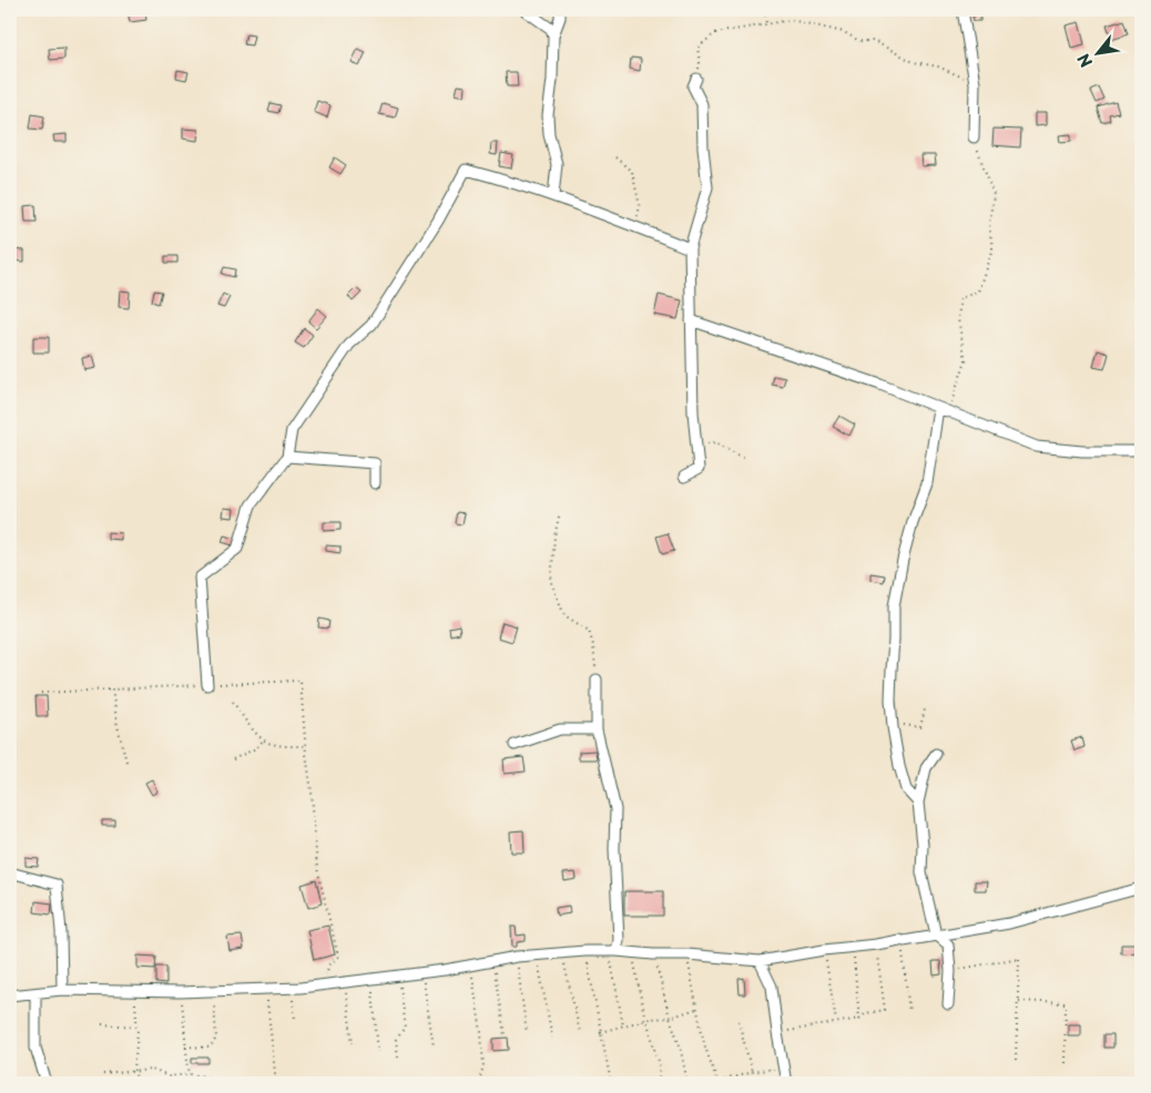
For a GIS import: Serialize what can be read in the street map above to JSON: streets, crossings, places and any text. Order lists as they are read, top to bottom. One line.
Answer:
{"north":"bottom left"}
